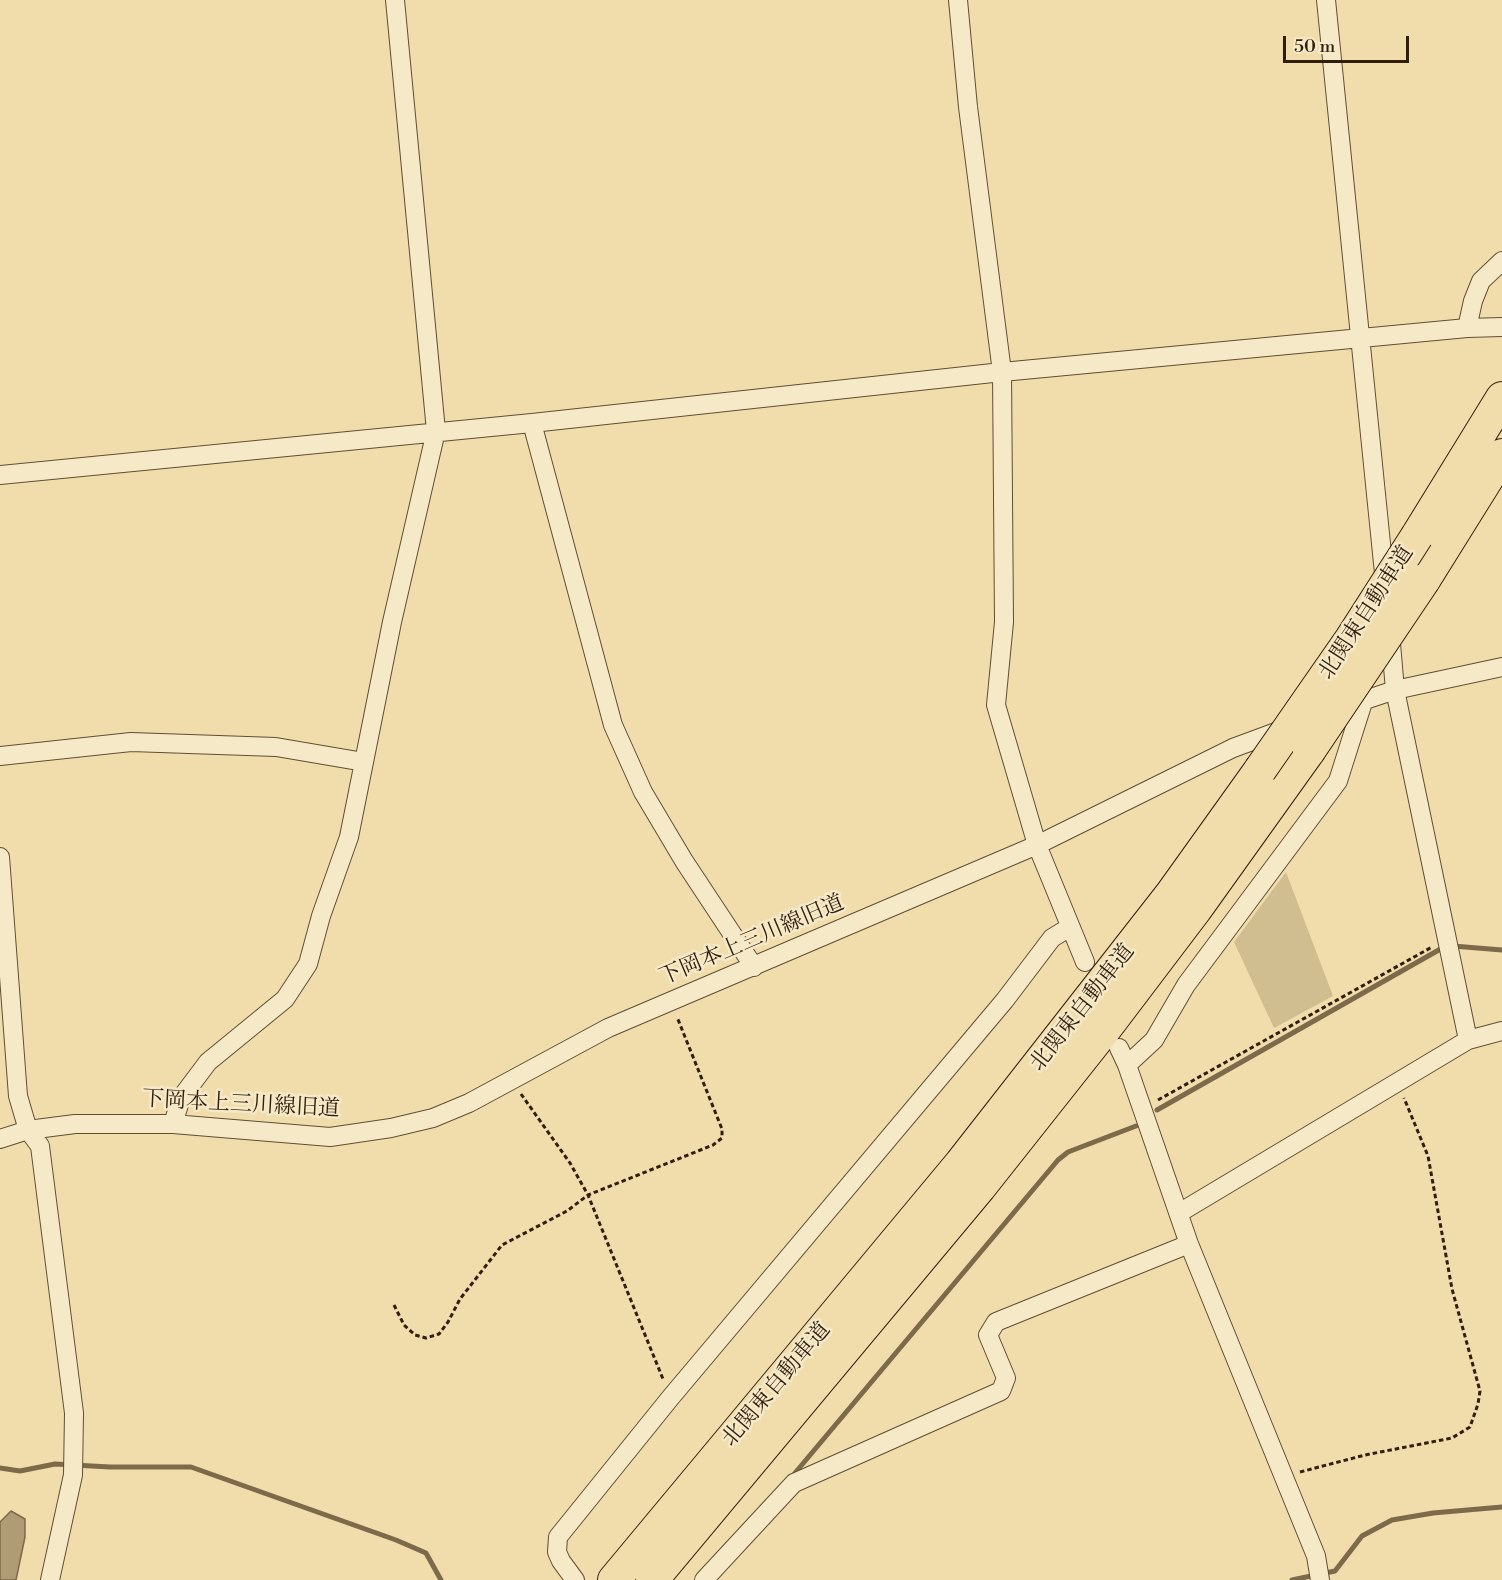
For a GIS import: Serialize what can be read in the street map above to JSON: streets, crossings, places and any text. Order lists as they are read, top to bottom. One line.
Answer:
{"streets":{"highway":["北関東自動車道"],"street":["下岡本上三川線旧道"]},"scale_bar":"50 m"}
